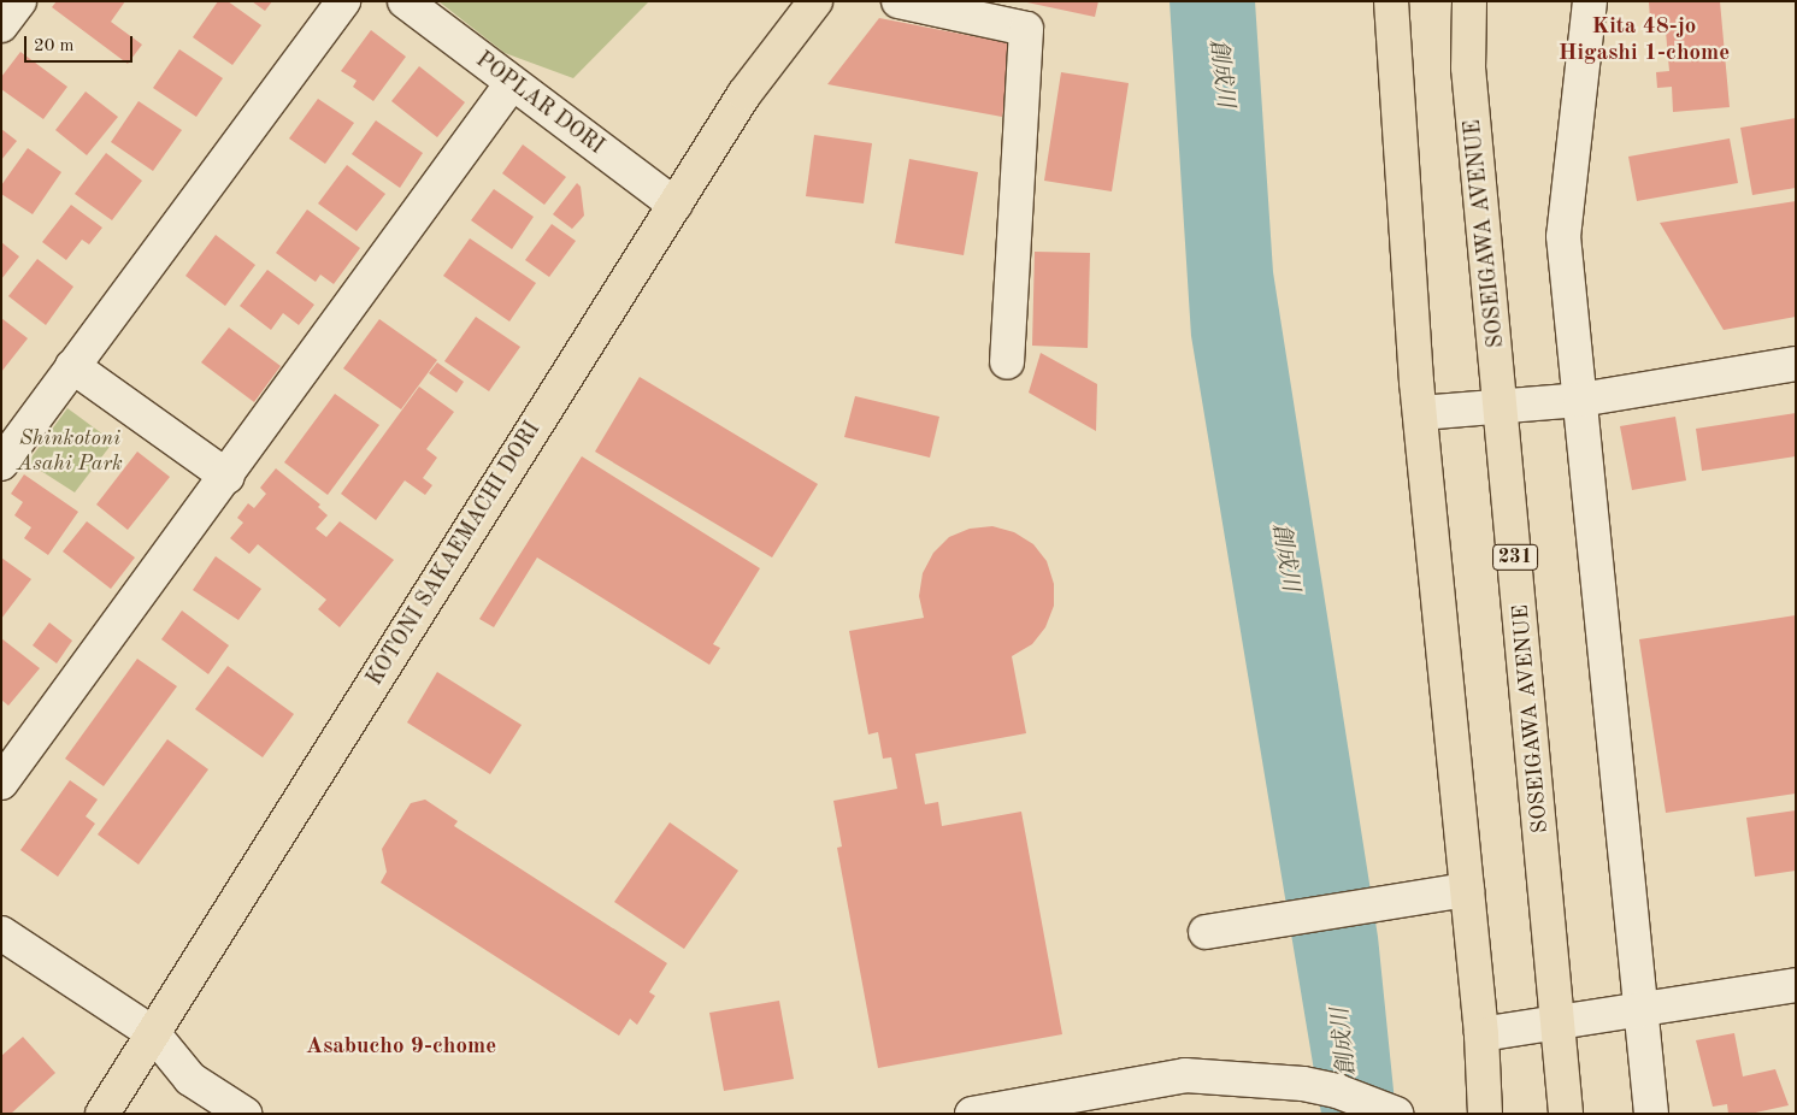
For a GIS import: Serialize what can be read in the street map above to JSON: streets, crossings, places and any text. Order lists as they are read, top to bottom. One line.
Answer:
{"streets":{"main road":["SOSEIGAWA AVENUE","KOTONI SAKAEMACHI DORI","231"],"street":["POPLAR DORI"]},"crossings":[["POPLAR DORI","KOTONI SAKAEMACHI DORI"]],"districts":["Kita 48-jo Higashi 1-chome","Asabucho 9-chome"],"water":["創成川"],"parks":["Shinkotoni Asahi Park"],"scale_bar":"20 m"}
